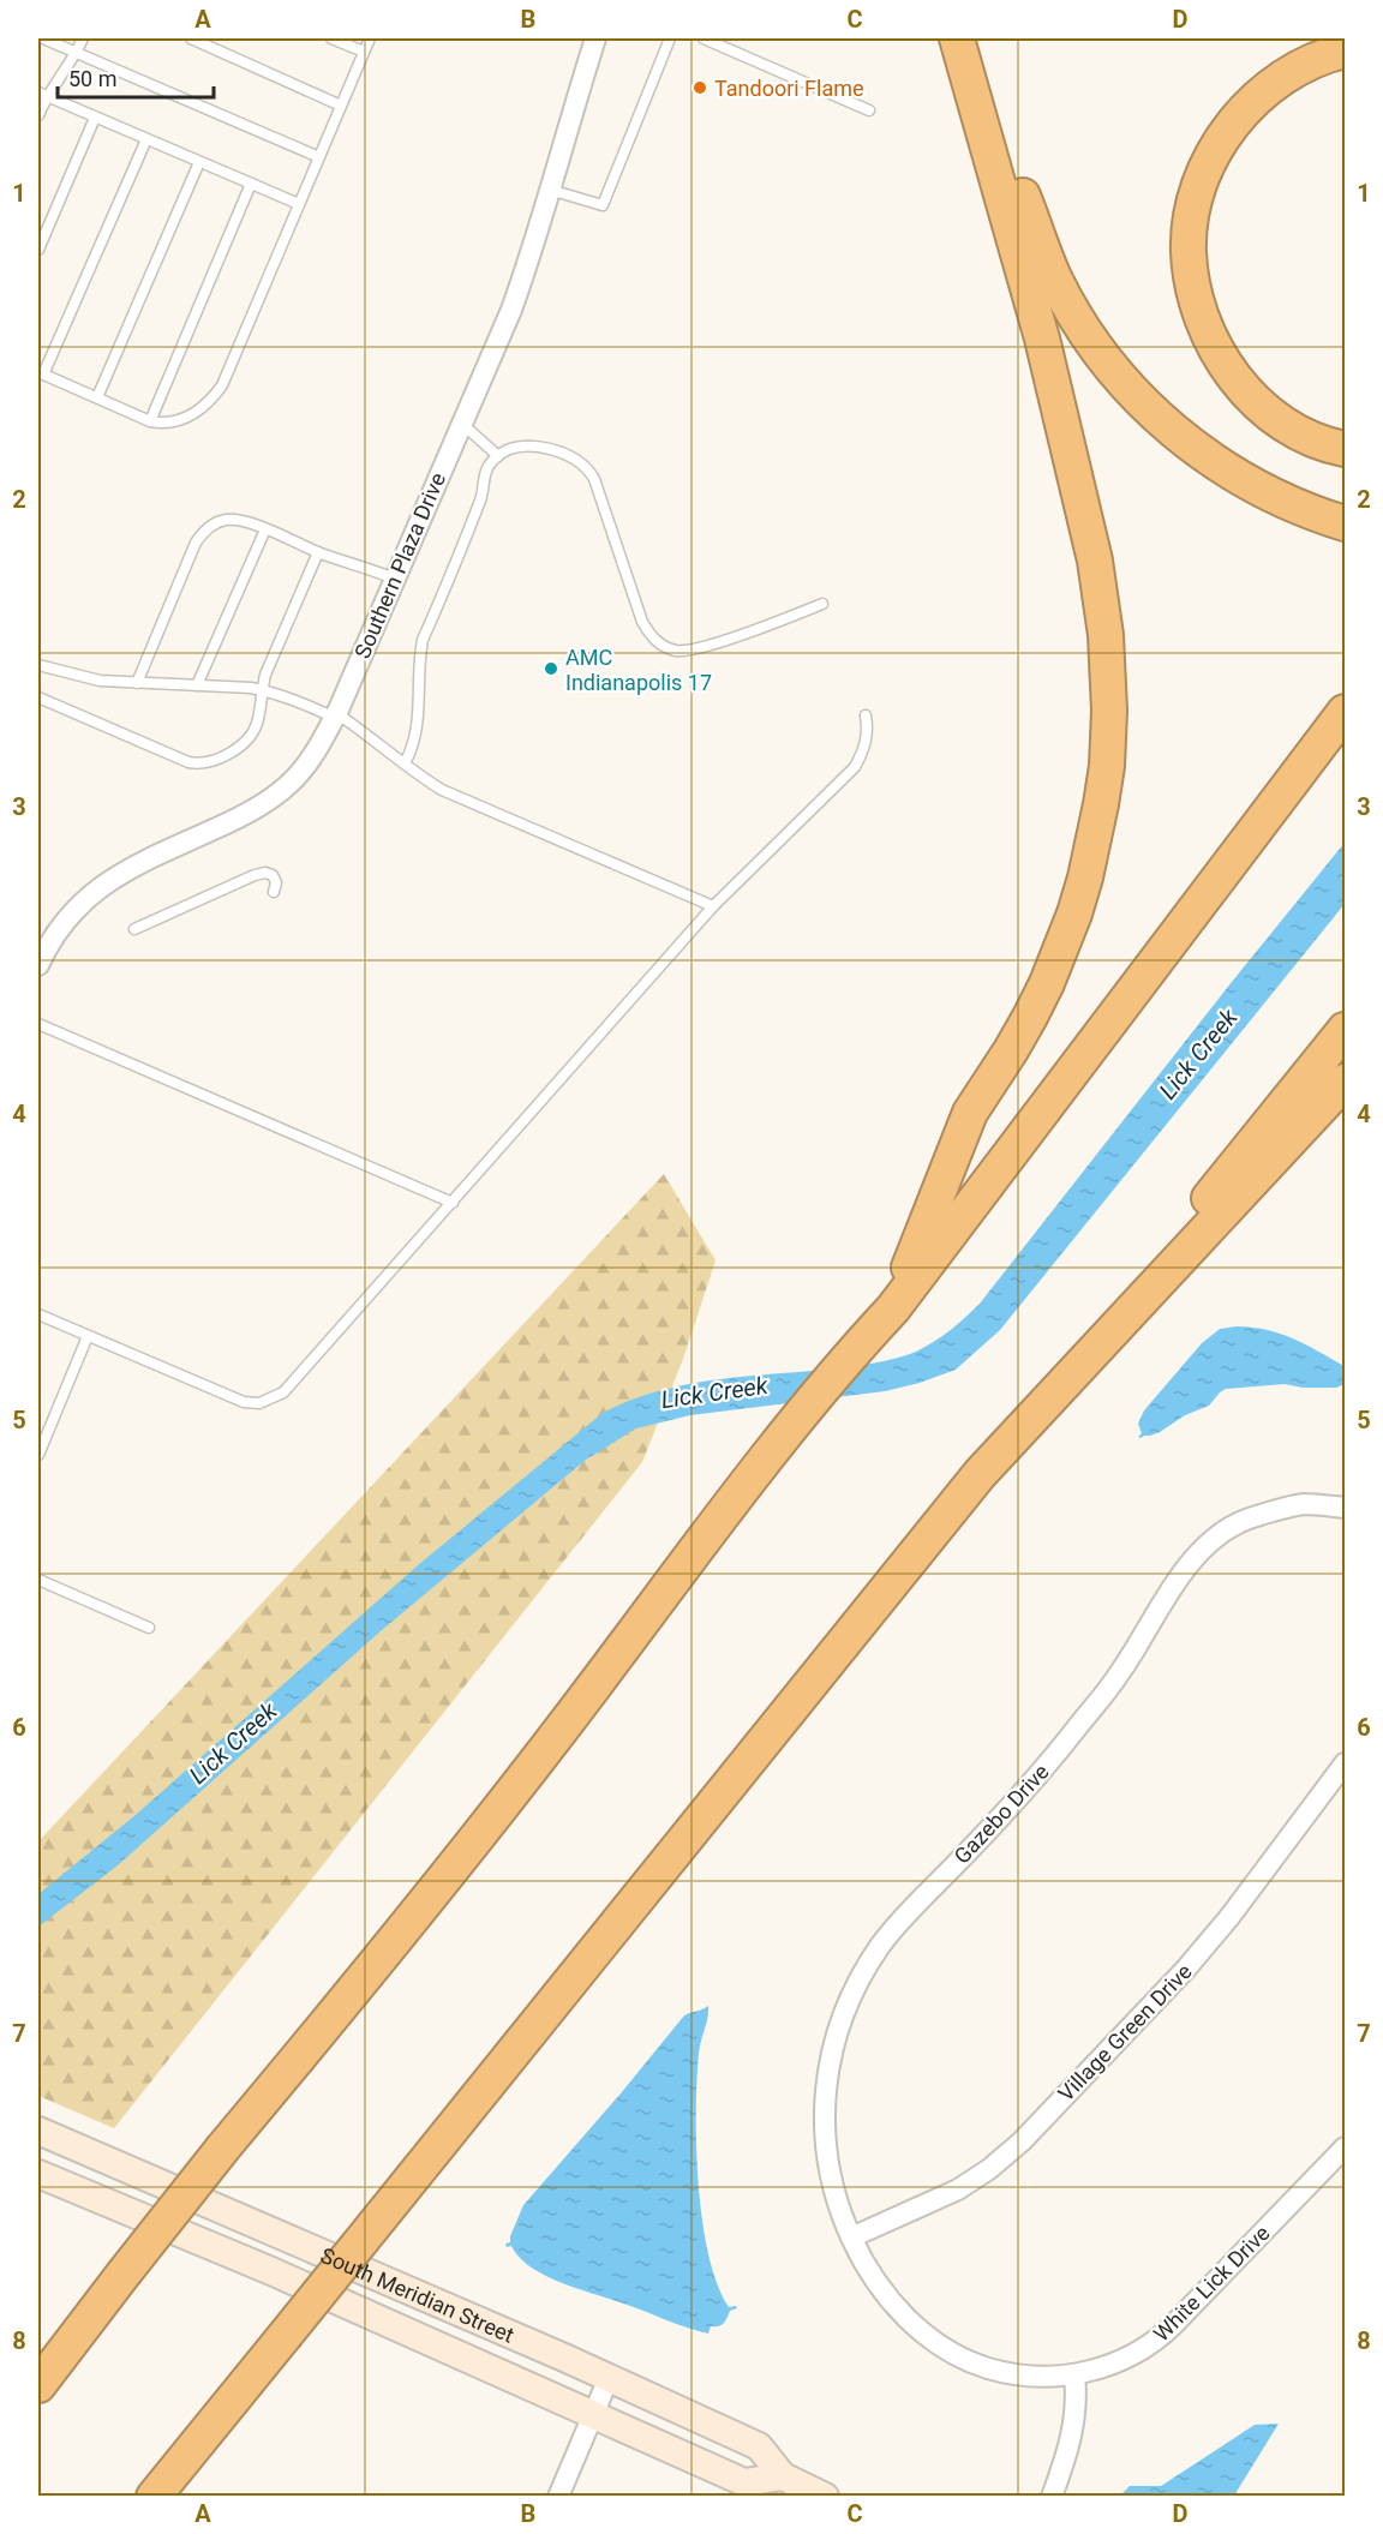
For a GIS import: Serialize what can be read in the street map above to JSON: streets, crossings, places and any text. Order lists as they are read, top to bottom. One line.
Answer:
{"streets":{"main road":["South Meridian Street"],"street":["Southern Plaza Drive","Gazebo Drive","Village Green Drive","White Lick Drive"]},"crossings":[["Gazebo Drive","Village Green Drive"],["Gazebo Drive","White Lick Drive"],["Village Green Drive","White Lick Drive"]],"water":["Lick Creek"],"places":["Tandoori Flame","AMC Indianapolis 17"],"scale_bar":"50 m","grid":{"columns":["A","B","C","D"],"rows":["1","2","3","4","5","6","7","8"]}}
